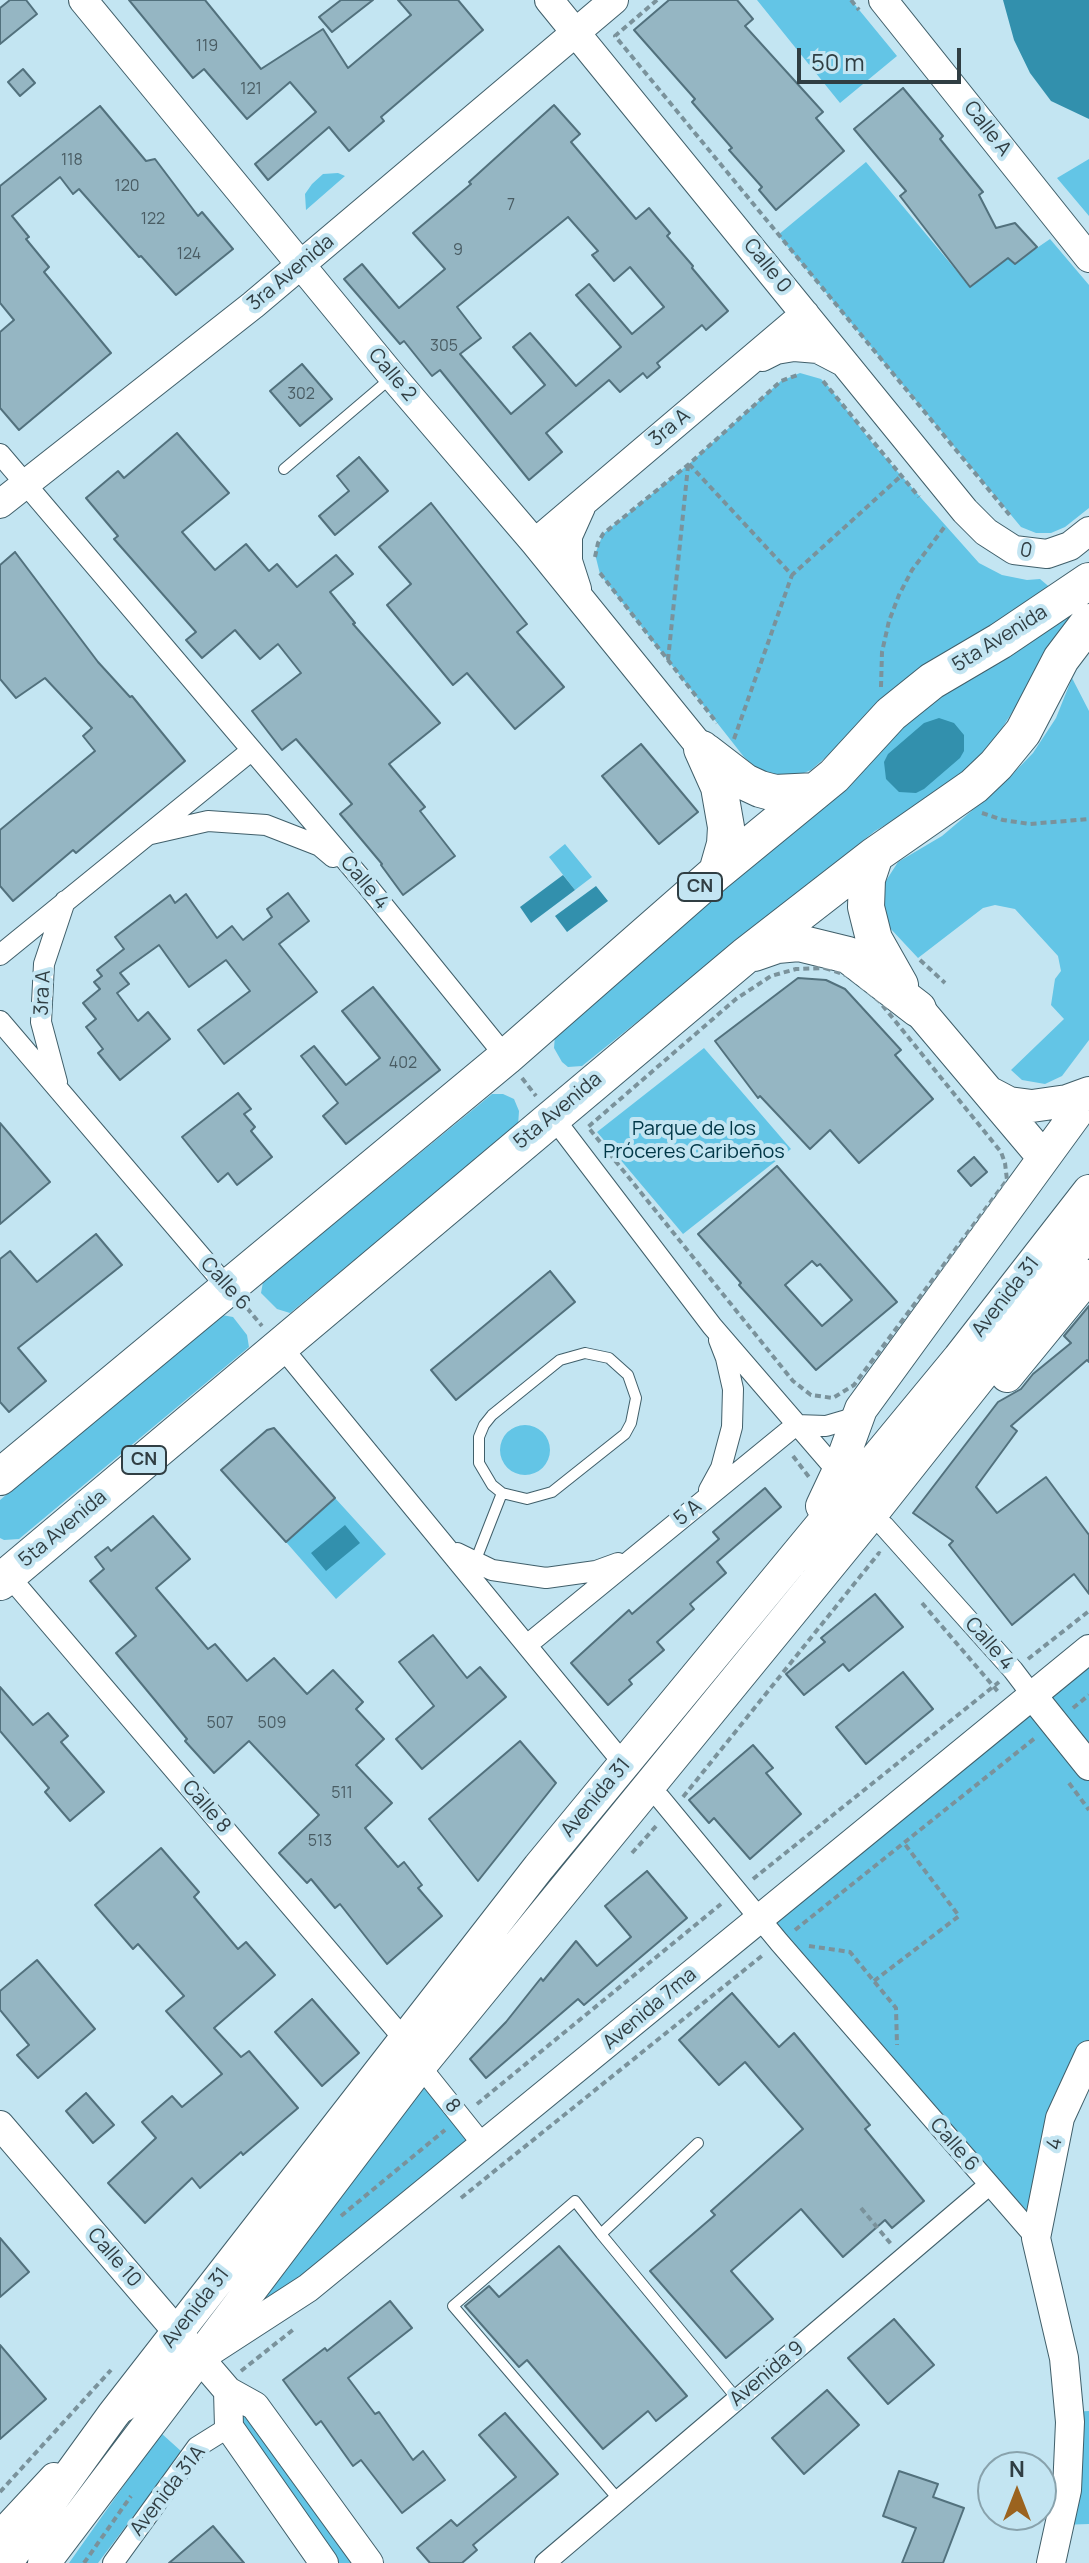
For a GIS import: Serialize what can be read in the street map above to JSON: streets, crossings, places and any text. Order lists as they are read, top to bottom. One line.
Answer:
{"streets":{"highway":["5ta Avenida","CN"],"main road":["Calle A","Calle 0","3ra Avenida","Calle 2","3ra A","0","Calle 4","Calle 6","Avenida 31","Avenida 7ma","4","Calle 10"],"street":["5 A","Calle 8","8","Avenida 9","Avenida 31A"]},"crossings":[["Calle 0","3ra Avenida"],["Calle 0","3ra A"],["Calle 0","0"],["3ra Avenida","Calle 2"],["3ra Avenida","Calle 4"],["Calle 2","3ra A"],["3ra A","Calle 6"],["5ta Avenida","Calle 4"],["5ta Avenida","Calle 6"],["5ta Avenida","Calle 8"],["Calle 4","Avenida 7ma"],["Calle 6","Avenida 7ma"],["Calle 6","4"],["Calle 6","Avenida 9"],["Avenida 31","Calle 8"],["Avenida 31","Avenida 7ma"],["Avenida 31","8"],["Avenida 31","Calle 10"],["Avenida 7ma","8"],["Avenida 7ma","Calle 10"]],"parks":["Parque de los Próceres Caribeños"],"house_numbers":["119","121","118","120","7","122","9","124","305","302","402","507","509","511","513"],"scale_bar":"50 m","north":"top"}
